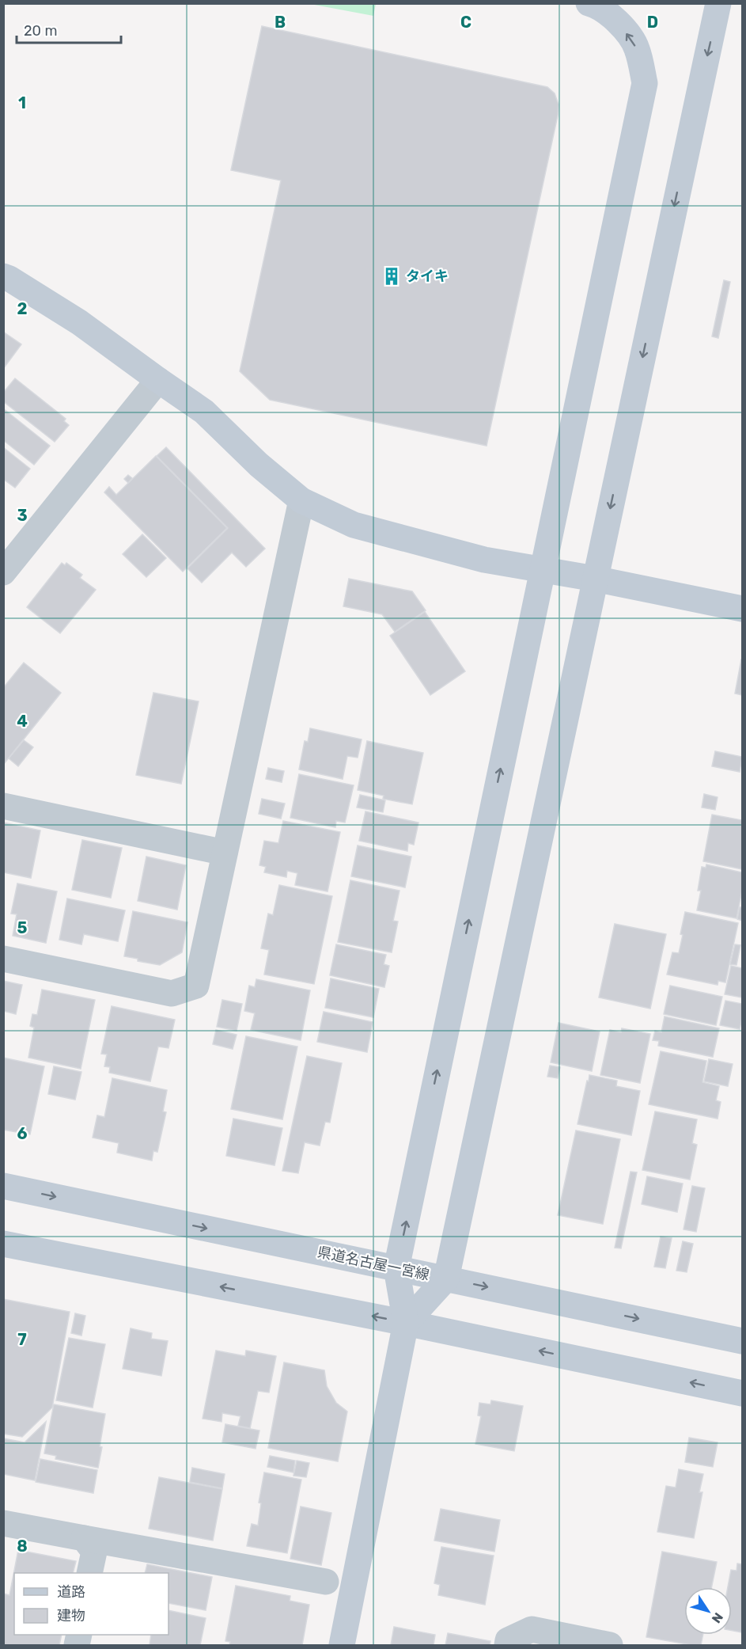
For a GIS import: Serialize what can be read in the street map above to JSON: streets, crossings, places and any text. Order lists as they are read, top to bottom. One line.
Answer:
{"streets":{"street":["県道名古屋一宮線"]},"places":{"building":["タイキ"]},"legend":["道路","建物"],"scale_bar":"20 m","north":"bottom right","grid":{"columns":["B","C","D"],"rows":["1","2","3","4","5","6","7","8"]}}
